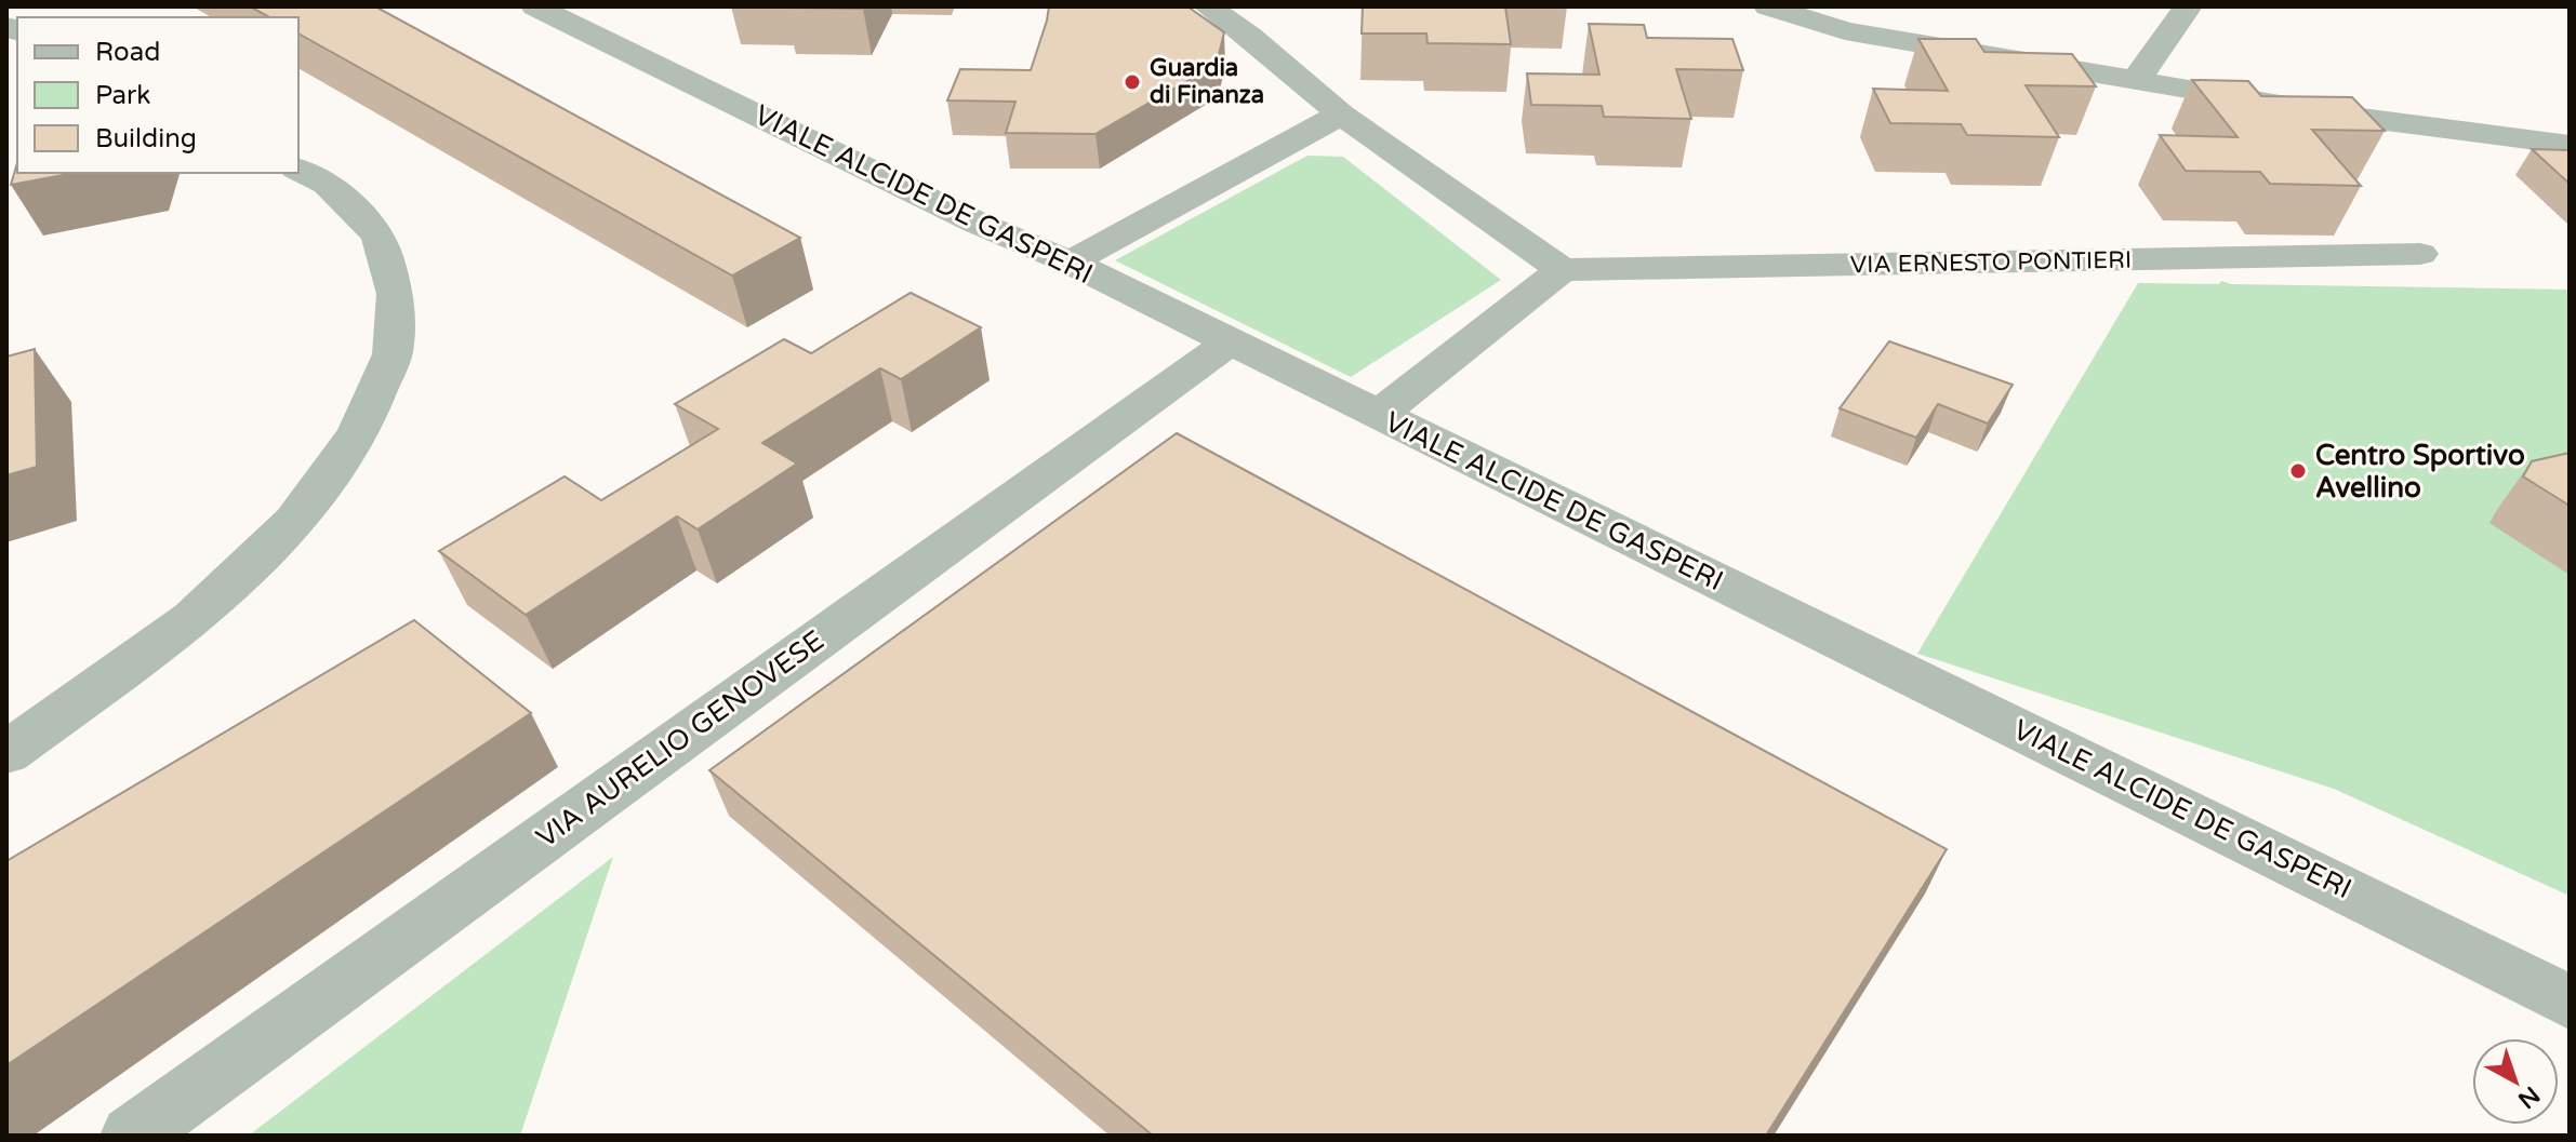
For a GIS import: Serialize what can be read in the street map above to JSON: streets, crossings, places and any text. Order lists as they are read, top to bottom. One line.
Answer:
{"streets":{"street":["VIALE ALCIDE DE GASPERI","VIA ERNESTO PONTIERI","VIA AURELIO GENOVESE"]},"crossings":[["VIALE ALCIDE DE GASPERI","VIA AURELIO GENOVESE"]],"places":["Guardia di Finanza","Centro Sportivo Avellino"],"legend":["Road","Park","Building"],"north":"bottom right"}
